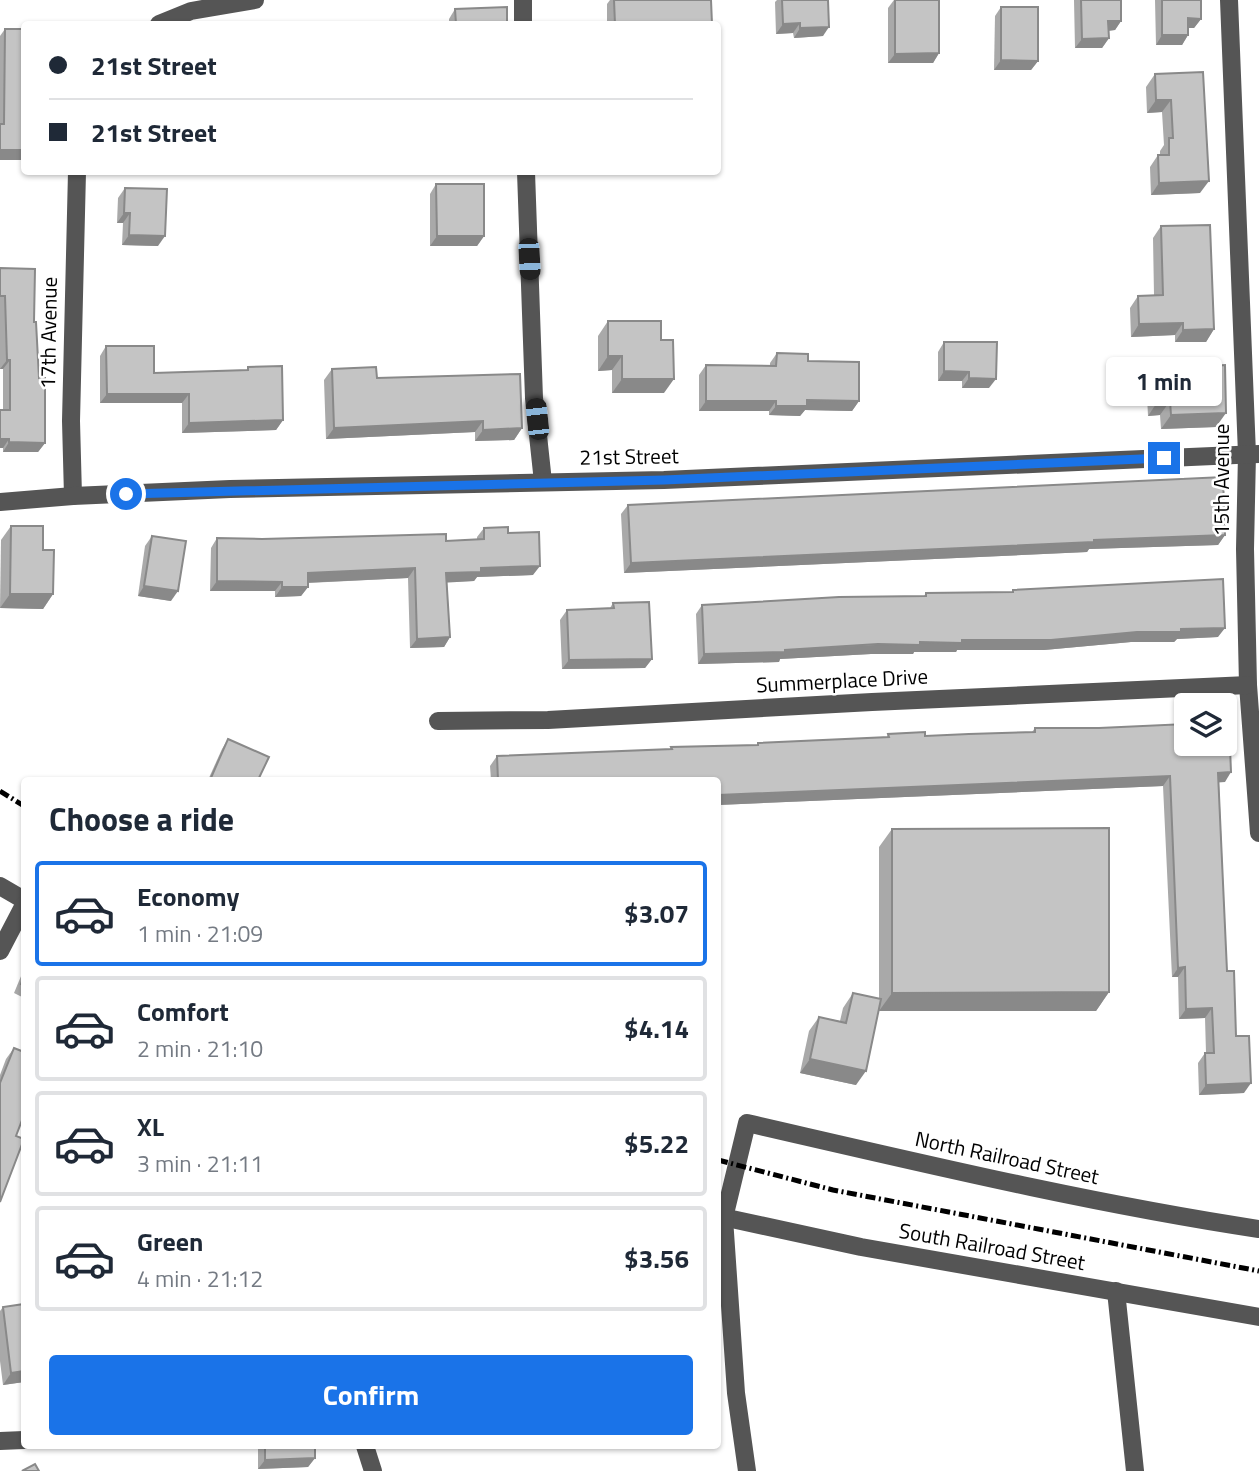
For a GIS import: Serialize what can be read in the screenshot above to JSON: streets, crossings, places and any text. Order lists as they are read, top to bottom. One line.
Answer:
{"streets":{"street":["17th Avenue","21st Street","15th Avenue","Summerplace Drive","North Railroad Street","South Railroad Street"]},"crossings":[["17th Avenue","21st Street"],["21st Street","15th Avenue"],["15th Avenue","Summerplace Drive"],["North Railroad Street","South Railroad Street"]],"page":{"banner":["21st Street","21st Street"],"bubble":"1 min","heading":"Choose a ride","list":[{"name":"Economy","note":"1 min · 21:09","value":"$3.07"},{"name":"Comfort","note":"2 min · 21:10","value":"$4.14"},{"name":"XL","note":"3 min · 21:11","value":"$5.22"},{"name":"Green","note":"4 min · 21:12","value":"$3.56"}],"buttons":"Confirm"}}
